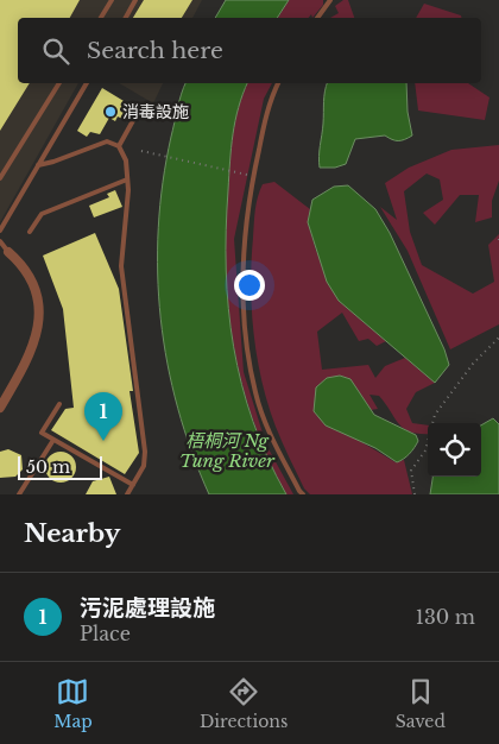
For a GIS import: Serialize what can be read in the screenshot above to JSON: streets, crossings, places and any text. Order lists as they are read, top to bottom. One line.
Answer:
{"water":["梧桐河 Ng Tung River"],"places":["消毒設施"],"scale_bar":"50 m","page":{"search":"Search here","pins":"1","scale":"50 m","heading":"Nearby","list":[{"mark":"1","name":"污泥處理設施","note":"Place","value":"130 m"}],"nav":["Map","Directions","Saved"]}}
